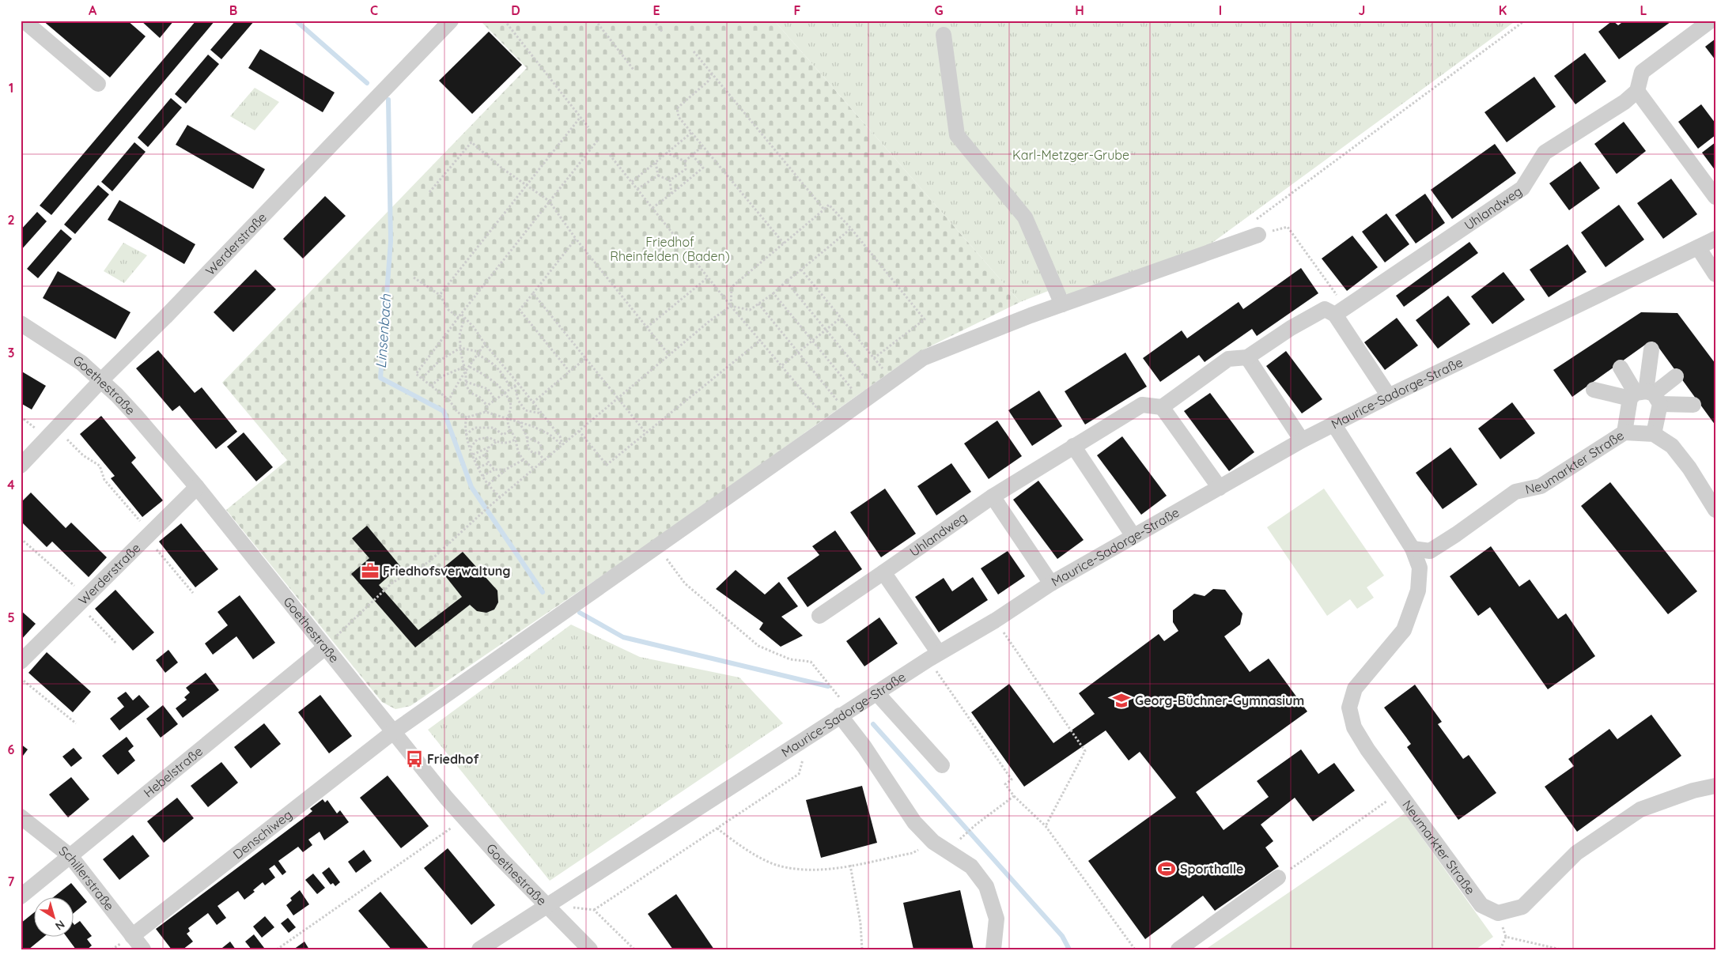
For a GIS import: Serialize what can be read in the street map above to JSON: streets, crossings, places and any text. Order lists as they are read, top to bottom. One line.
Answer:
{"streets":{"street":["Uhlandweg","Werderstraße","Goethestraße","Maurice-Sadorge-Straße","Neumarkter Straße","Hebelstraße","Denschiweg","Schillerstraße"]},"crossings":[["Werderstraße","Goethestraße"],["Goethestraße","Maurice-Sadorge-Straße"],["Goethestraße","Hebelstraße"],["Goethestraße","Denschiweg"],["Maurice-Sadorge-Straße","Neumarkter Straße"],["Hebelstraße","Schillerstraße"],["Denschiweg","Schillerstraße"]],"water":["Linsenbach"],"parks":["Karl-Metzger-Grube","Friedhof Rheinfelden (Baden)"],"places":{"office":["Friedhofsverwaltung"],"school or university":["Georg-Büchner-Gymnasium"],"bus stop":["Friedhof"],"sports":["Sporthalle"]},"north":"bottom right","grid":{"columns":["A","B","C","D","E","F","G","H","I","J","K","L"],"rows":["1","2","3","4","5","6","7"]}}
